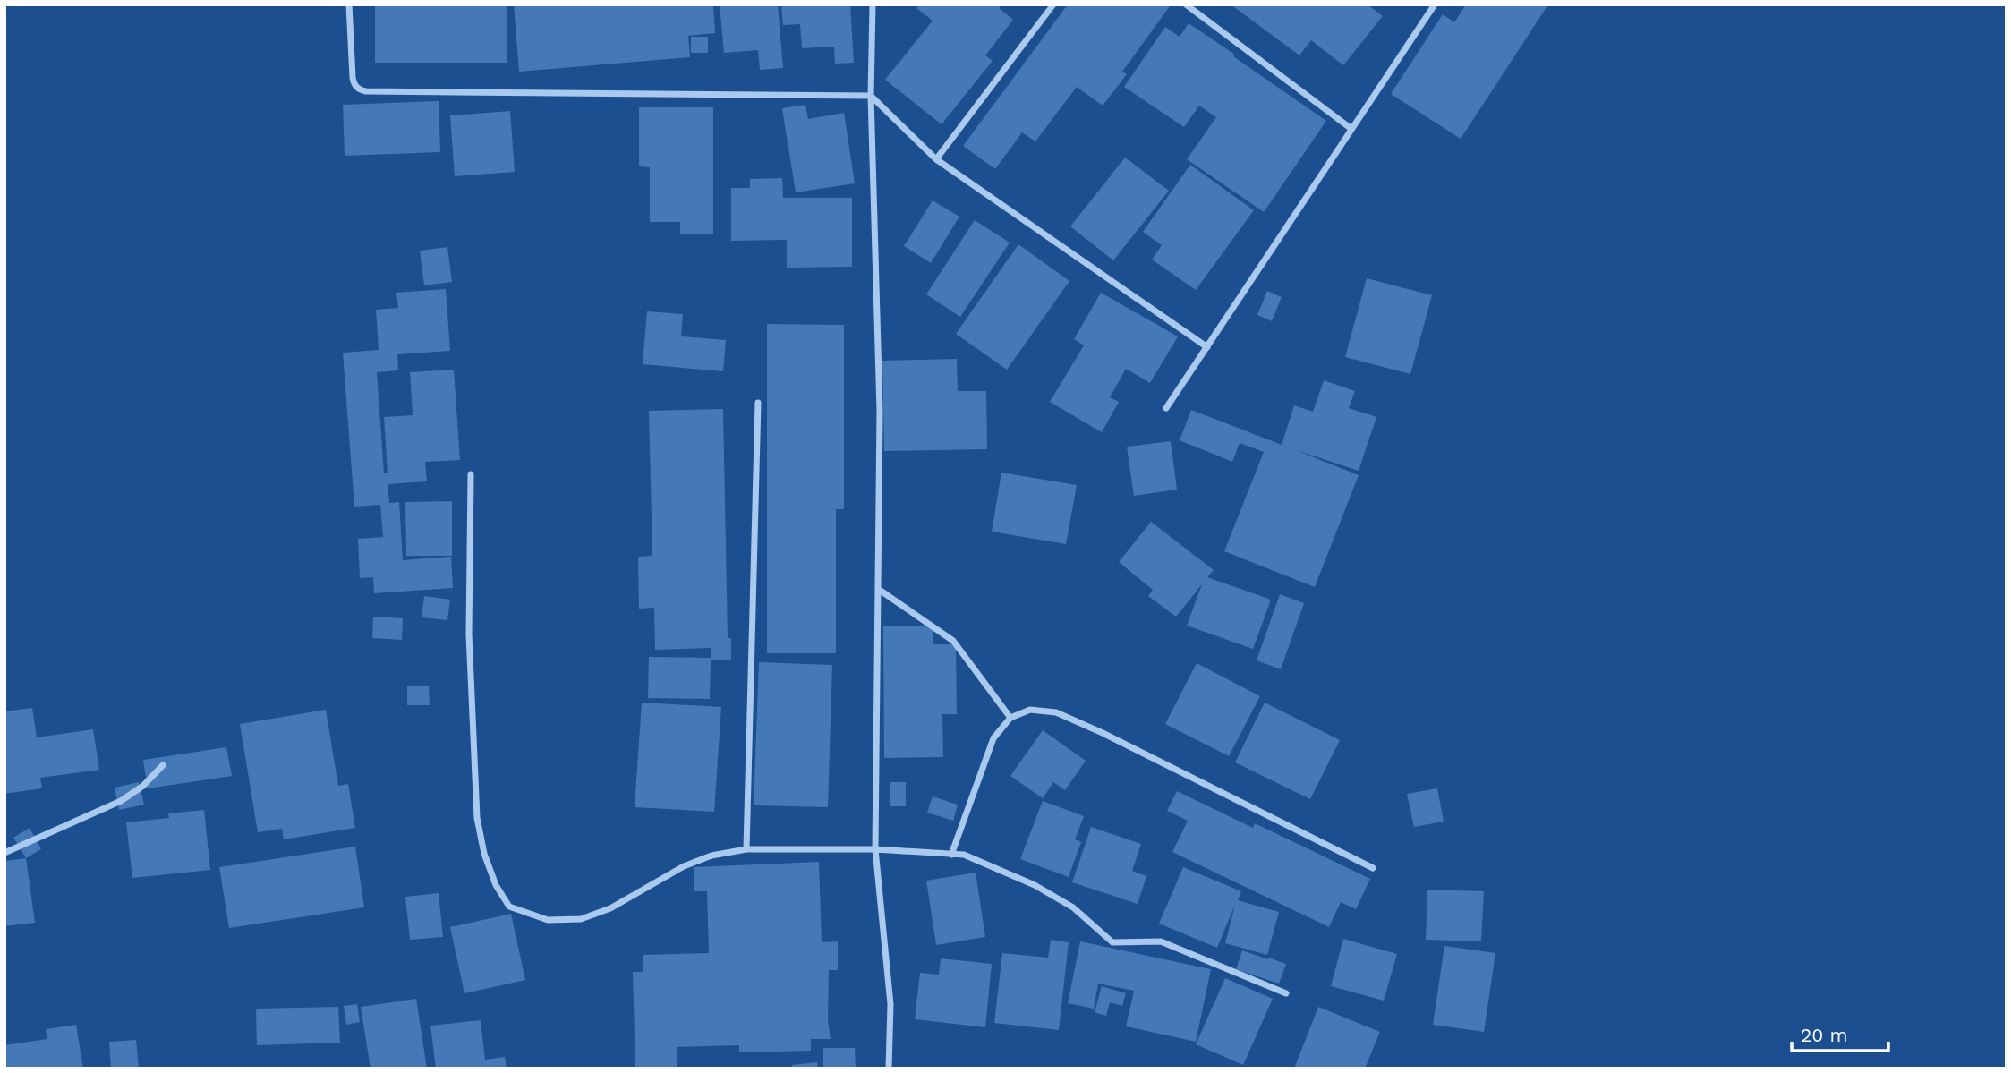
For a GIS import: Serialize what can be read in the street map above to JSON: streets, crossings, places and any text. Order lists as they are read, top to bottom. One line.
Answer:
{"scale_bar":"20 m"}
